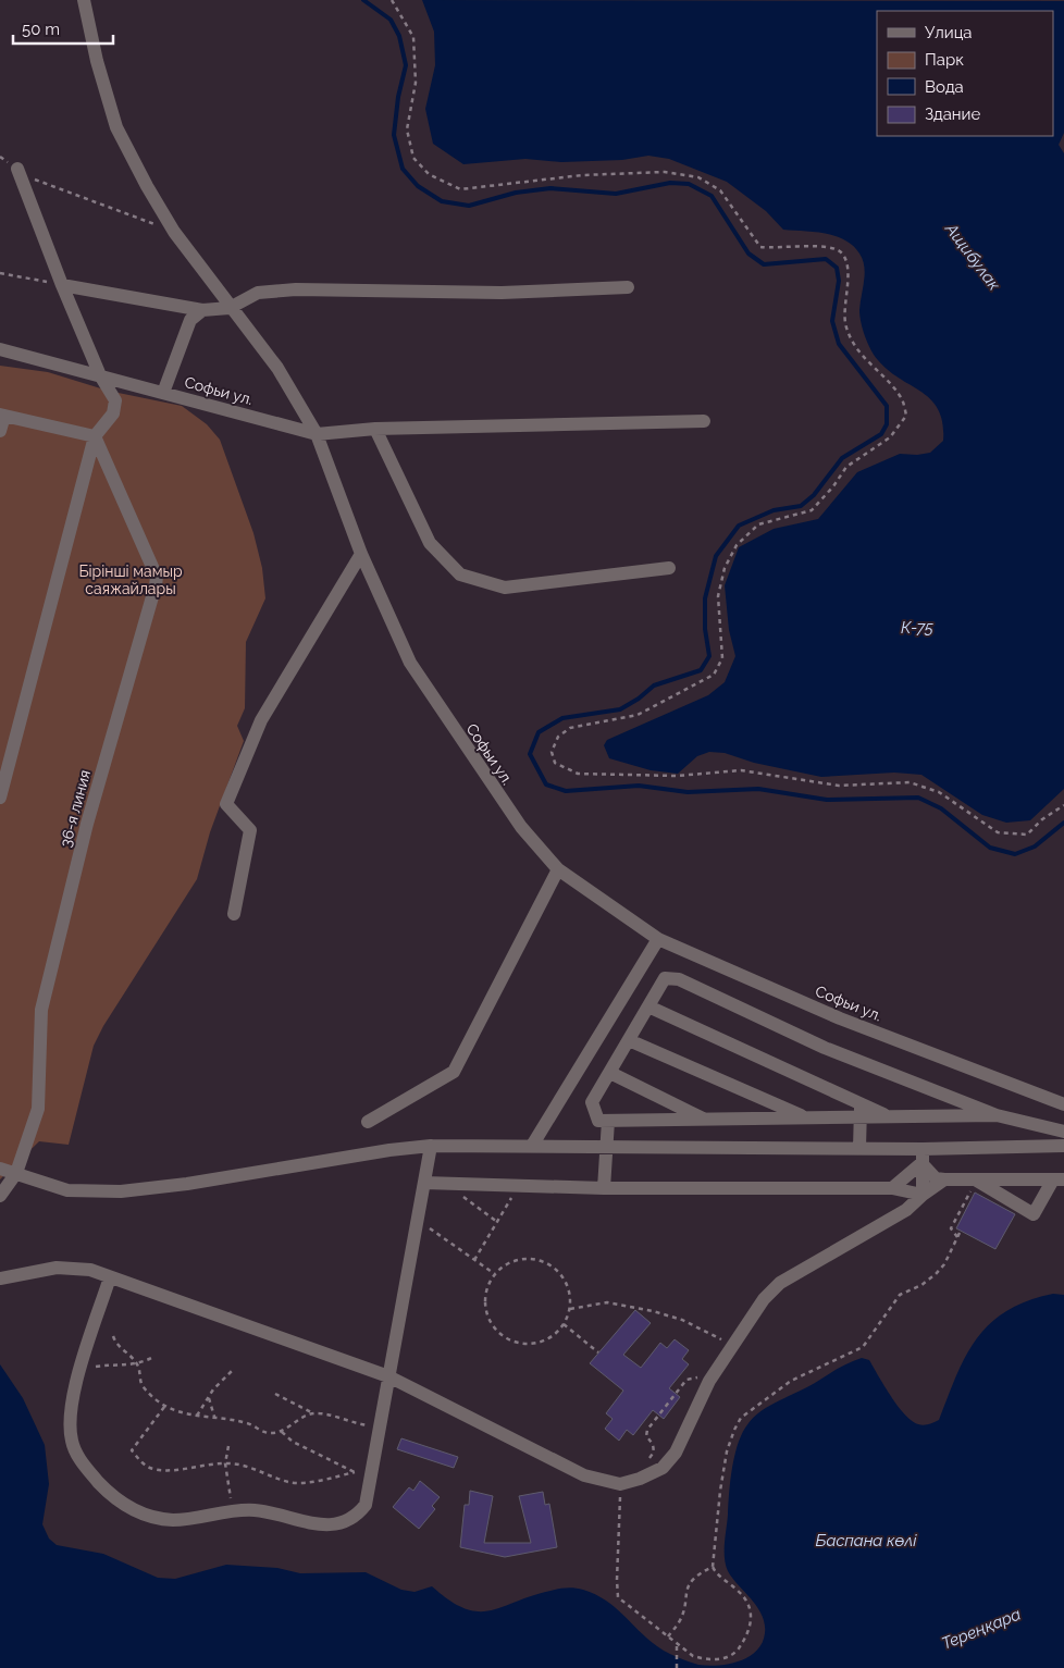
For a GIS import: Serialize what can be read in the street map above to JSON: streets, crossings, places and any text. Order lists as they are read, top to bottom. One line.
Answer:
{"streets":{"street":["Софьи ул.","36-я линия"]},"water":["Ащибулак","К-75","Баспана көлі","Тереңқара"],"parks":["Бірінші мамыр саяжайлары"],"legend":["Улица","Парк","Вода","Здание"],"scale_bar":"50 m"}
